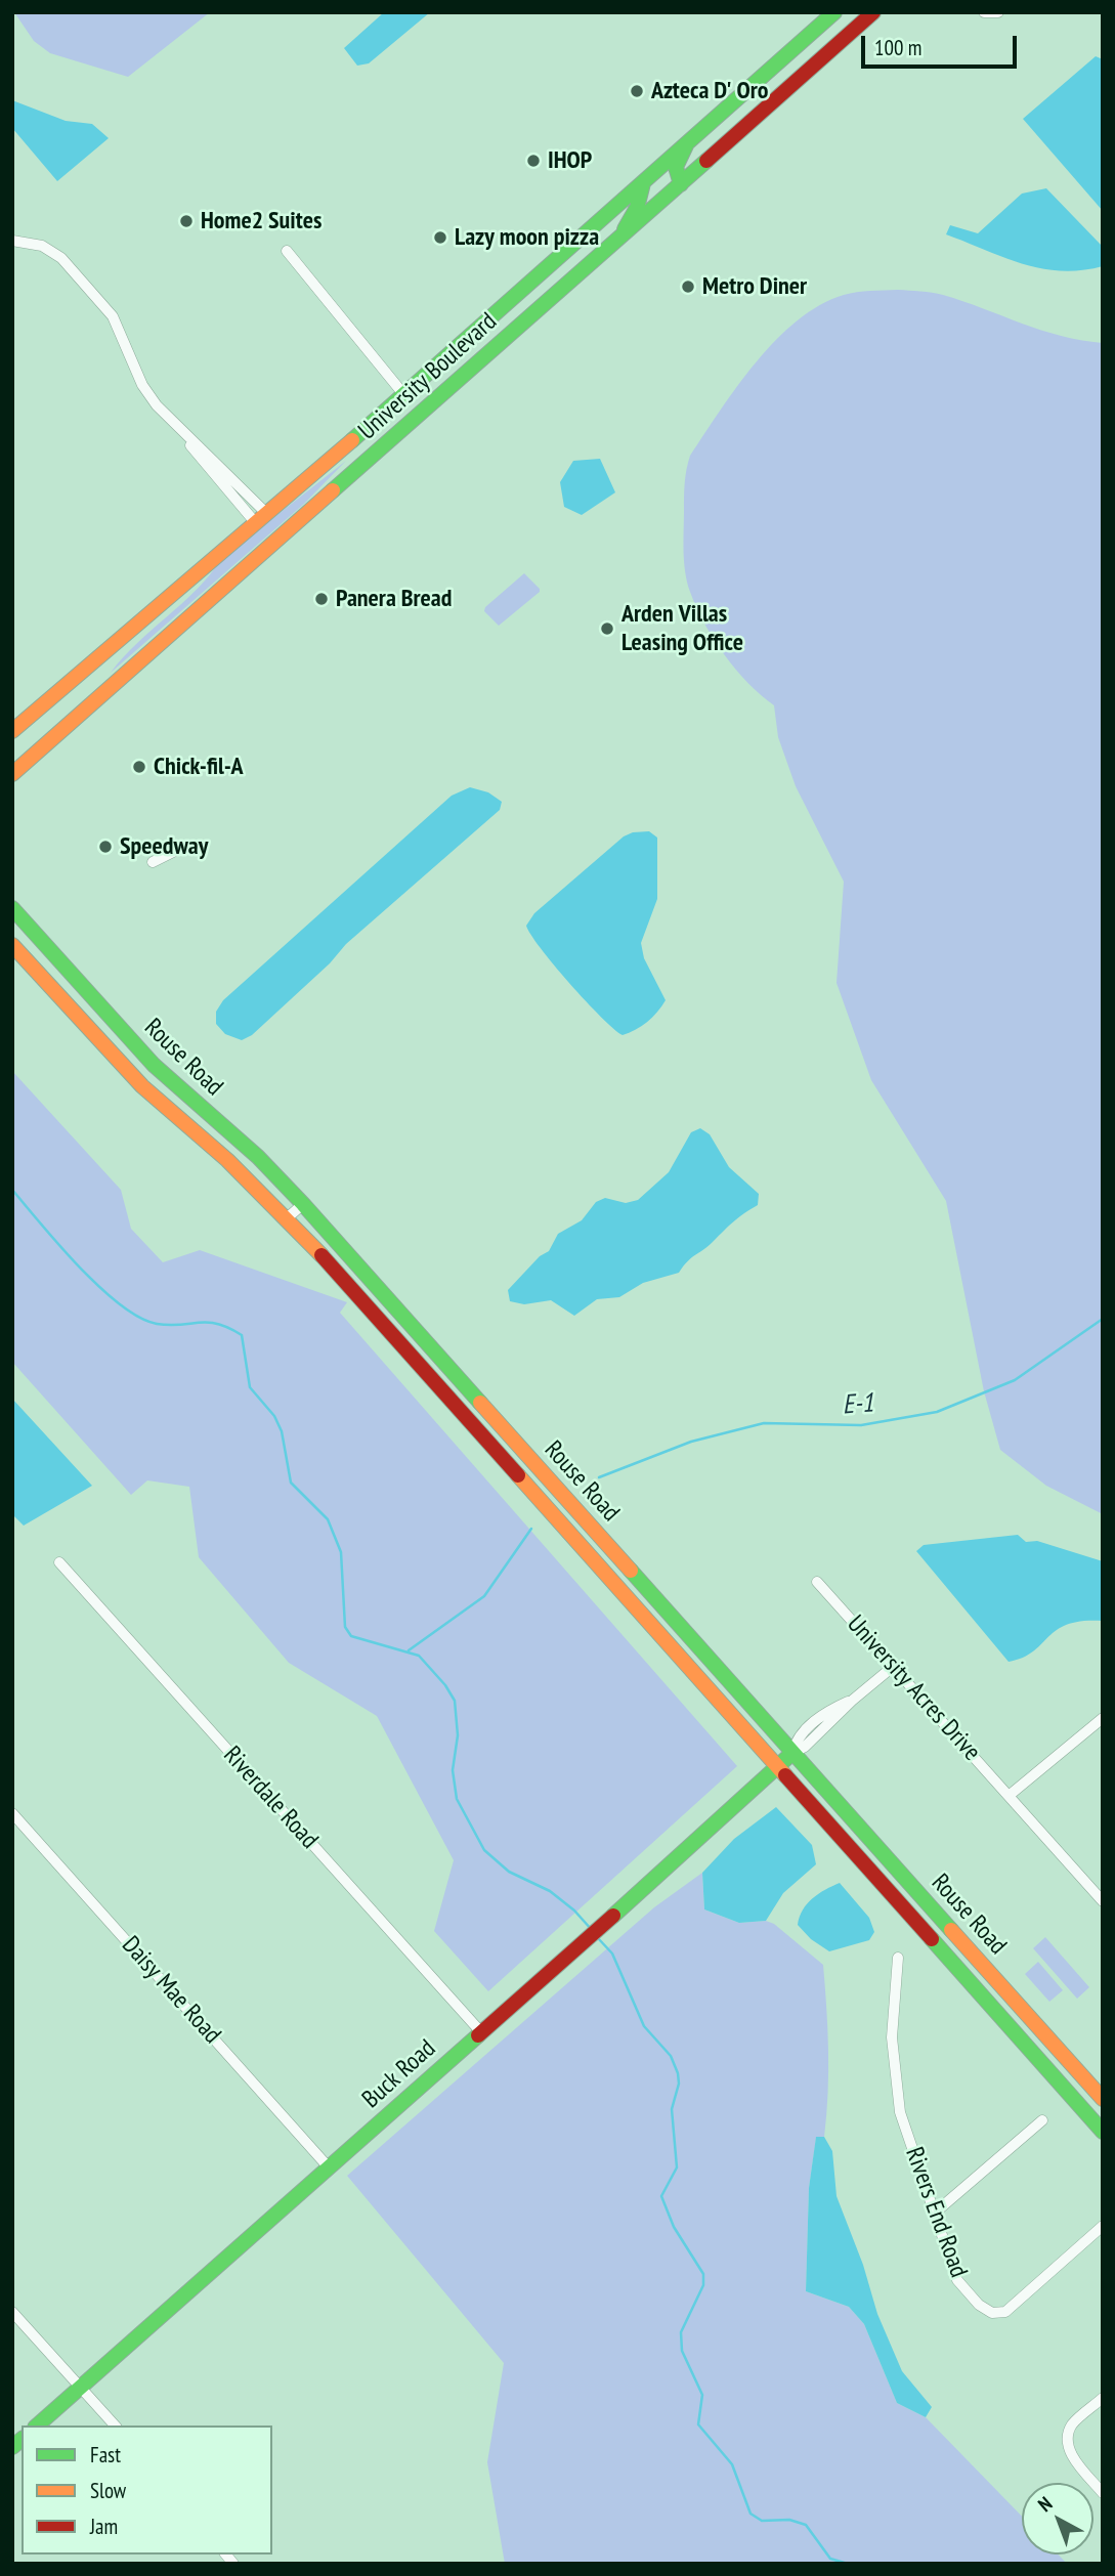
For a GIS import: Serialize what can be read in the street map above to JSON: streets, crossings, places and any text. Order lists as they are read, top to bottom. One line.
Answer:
{"streets":{"street":["University Boulevard","Rouse Road","University Acres Drive","Riverdale Road","Daisy Mae Road","Buck Road","Rivers End Road"]},"crossings":[["Rouse Road","Buck Road"],["University Acres Drive","Buck Road"],["Riverdale Road","Buck Road"],["Daisy Mae Road","Buck Road"]],"water":["E-1"],"places":["Azteca D' Oro","IHOP","Home2 Suites","Lazy moon pizza","Metro Diner","Panera Bread","Arden Villas Leasing Office","Chick-fil-A","Speedway"],"legend":["Fast","Slow","Jam"],"scale_bar":"100 m","north":"top left"}
